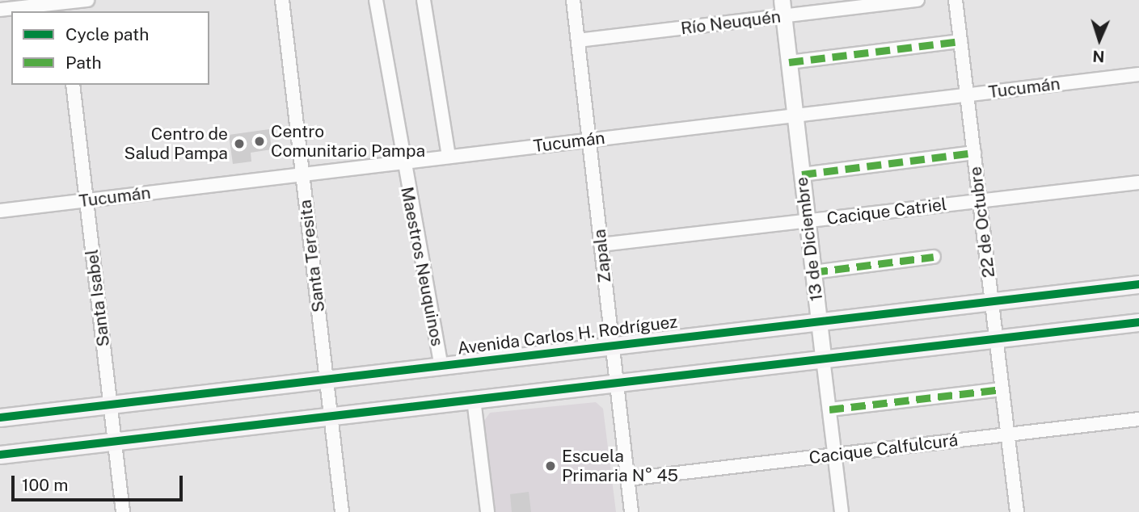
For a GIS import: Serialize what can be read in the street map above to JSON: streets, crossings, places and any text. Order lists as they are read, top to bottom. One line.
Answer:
{"streets":{"main road":["Avenida Carlos H. Rodríguez"],"street":["Río Neuquén","Tucumán","Cacique Catriel","22 de Octubre","13 de Diciembre","Santa Teresita","Zapala","Maestros Neuquinos","Santa Isabel","Cacique Calfulcurá"]},"crossings":[["Río Neuquén","13 de Diciembre"],["Río Neuquén","Zapala"],["Tucumán","22 de Octubre"],["Tucumán","13 de Diciembre"],["Tucumán","Santa Teresita"],["Tucumán","Zapala"],["Tucumán","Maestros Neuquinos"],["Tucumán","Santa Isabel"],["Cacique Catriel","22 de Octubre"],["Cacique Catriel","13 de Diciembre"],["Cacique Catriel","Zapala"],["22 de Octubre","Avenida Carlos H. Rodríguez"],["22 de Octubre","Cacique Calfulcurá"],["13 de Diciembre","Avenida Carlos H. Rodríguez"],["13 de Diciembre","Cacique Calfulcurá"],["Santa Teresita","Avenida Carlos H. Rodríguez"],["Zapala","Avenida Carlos H. Rodríguez"],["Zapala","Cacique Calfulcurá"],["Maestros Neuquinos","Avenida Carlos H. Rodríguez"],["Santa Isabel","Avenida Carlos H. Rodríguez"]],"places":["Centro Comunitario Pampa","Centro de Salud Pampa","Escuela Primaria N° 45"],"legend":["Cycle path","Path"],"scale_bar":"100 m","north":"bottom"}
